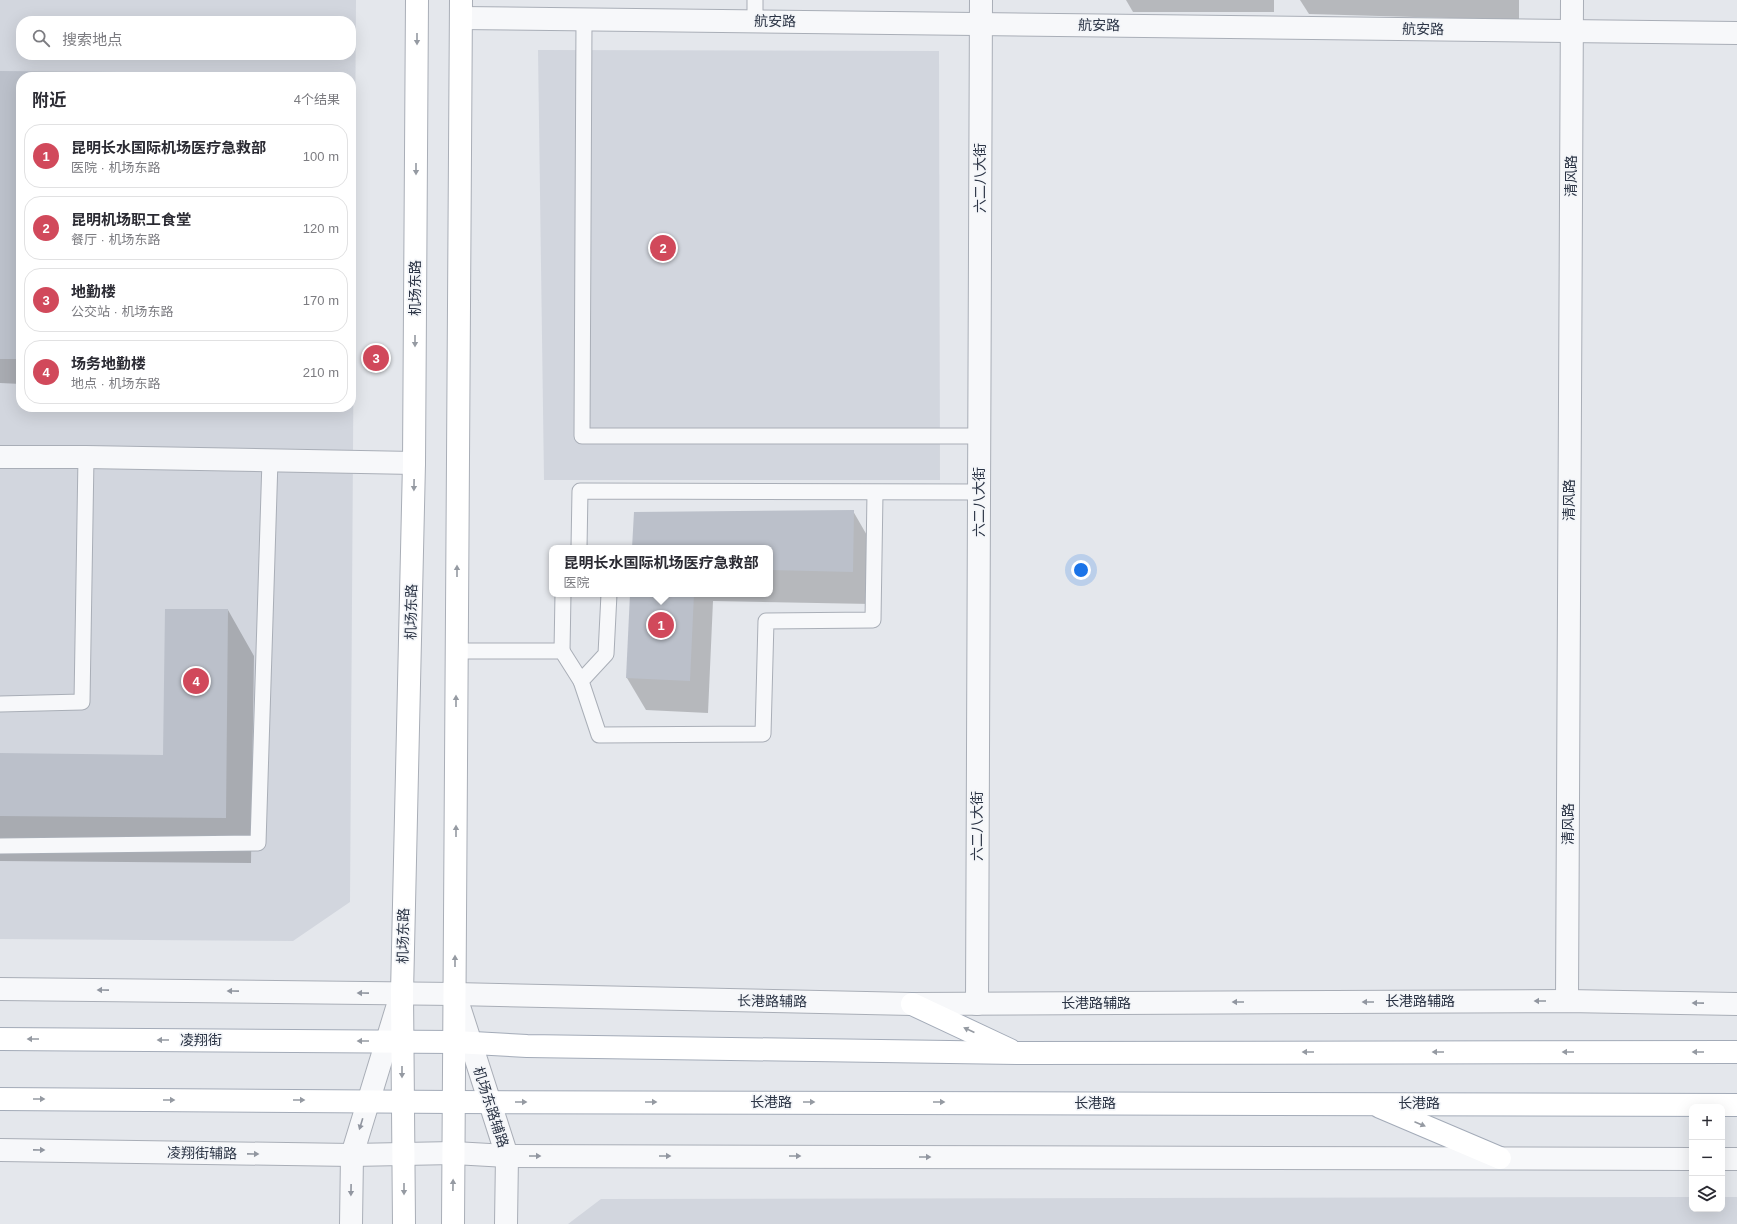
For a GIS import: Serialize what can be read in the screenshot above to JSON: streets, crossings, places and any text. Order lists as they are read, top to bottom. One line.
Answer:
{"streets":{"main road":["机场东路","凌翔街","长港路"],"street":["航安路","清风路","六二八大街","长港路辅路","机场东路辅路","凌翔街辅路"]},"crossings":[["航安路","清风路"],["航安路","六二八大街"],["清风路","长港路辅路"],["六二八大街","长港路辅路"],["机场东路","长港路辅路"],["机场东路","凌翔街"],["机场东路","长港路"],["机场东路","凌翔街辅路"],["长港路辅路","机场东路辅路"],["凌翔街","机场东路辅路"],["长港路","机场东路辅路"]],"page":{"search":"搜索地点","heading":["附近","4个结果"],"list":[{"mark":"1","name":"昆明长水国际机场医疗急救部","note":"医院 · 机场东路","value":"100 m"},{"mark":"2","name":"昆明机场职工食堂","note":"餐厅 · 机场东路","value":"120 m"},{"mark":"3","name":"地勤楼","note":"公交站 · 机场东路","value":"170 m"},{"mark":"4","name":"场务地勤楼","note":"地点 · 机场东路","value":"210 m"}],"pins":["2","3","1","4"],"popup":["昆明长水国际机场医疗急救部","医院"],"map_buttons":["+","−"]}}
